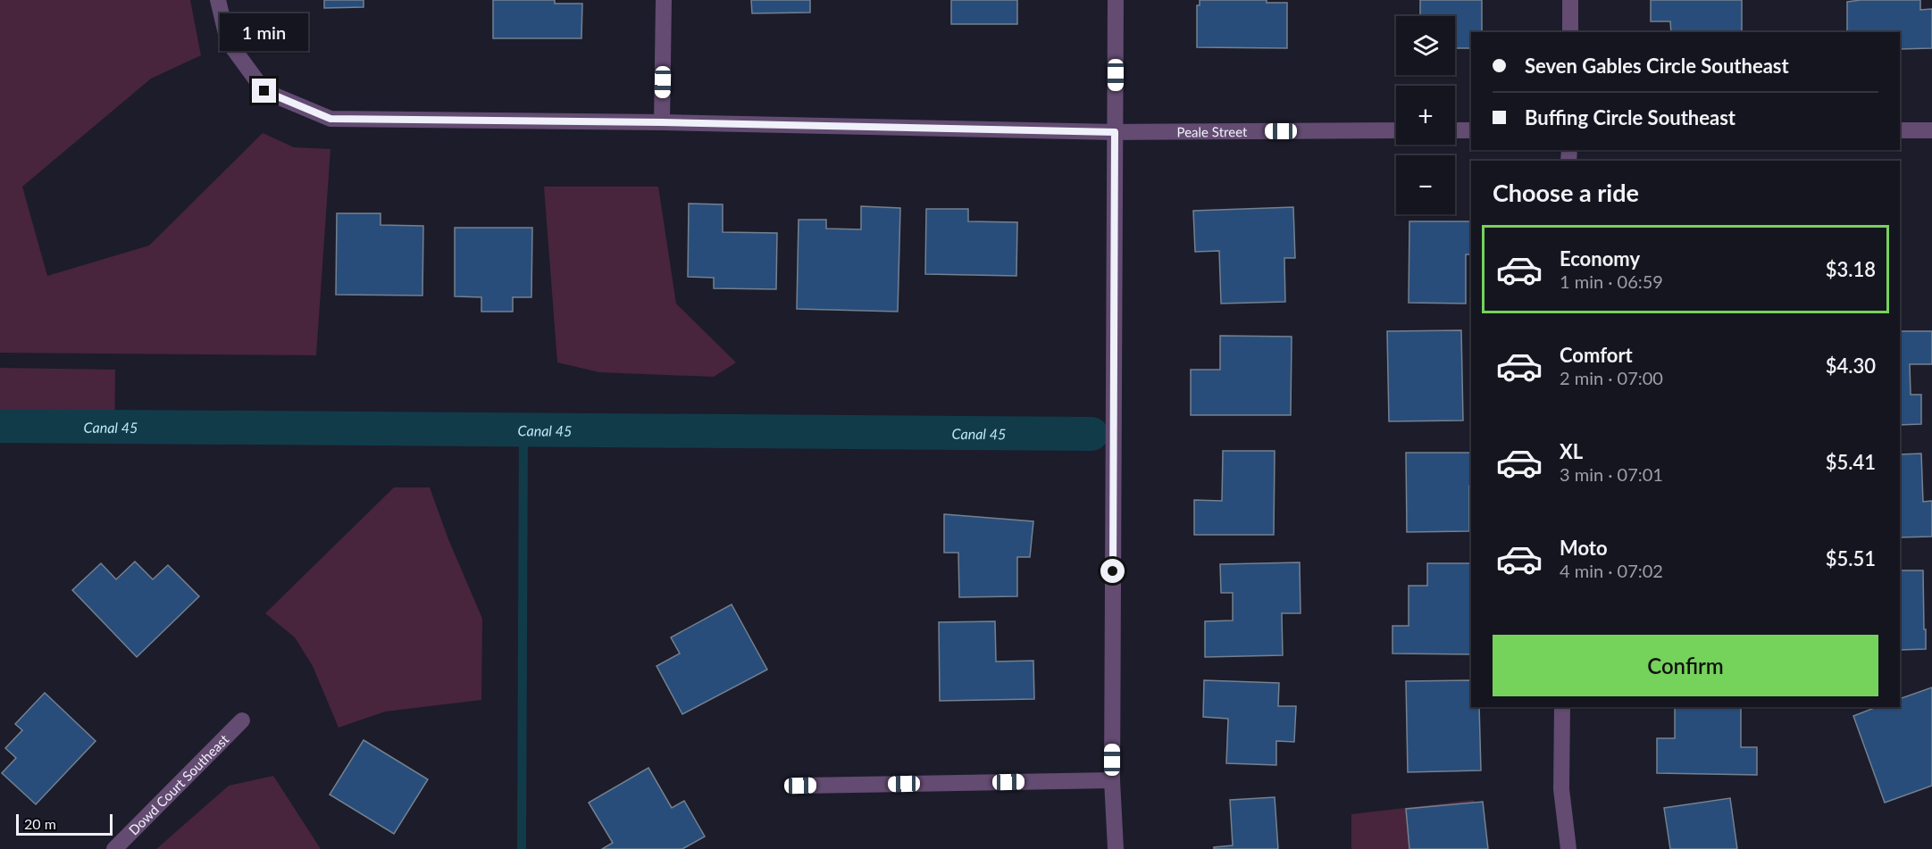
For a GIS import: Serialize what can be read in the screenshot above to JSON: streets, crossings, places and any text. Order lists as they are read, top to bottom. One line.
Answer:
{"streets":{"street":["Peale Street","Dowd Court Southeast"]},"water":["Canal 45"],"scale_bar":"20 m","page":{"bubble":"1 min","map_buttons":["+","−"],"banner":["Seven Gables Circle Southeast","Buffing Circle Southeast"],"heading":"Choose a ride","list":[{"name":"Economy","note":"1 min · 06:59","value":"$3.18"},{"name":"Comfort","note":"2 min · 07:00","value":"$4.30"},{"name":"XL","note":"3 min · 07:01","value":"$5.41"},{"name":"Moto","note":"4 min · 07:02","value":"$5.51"}],"buttons":"Confirm","scale":"20 m"}}
